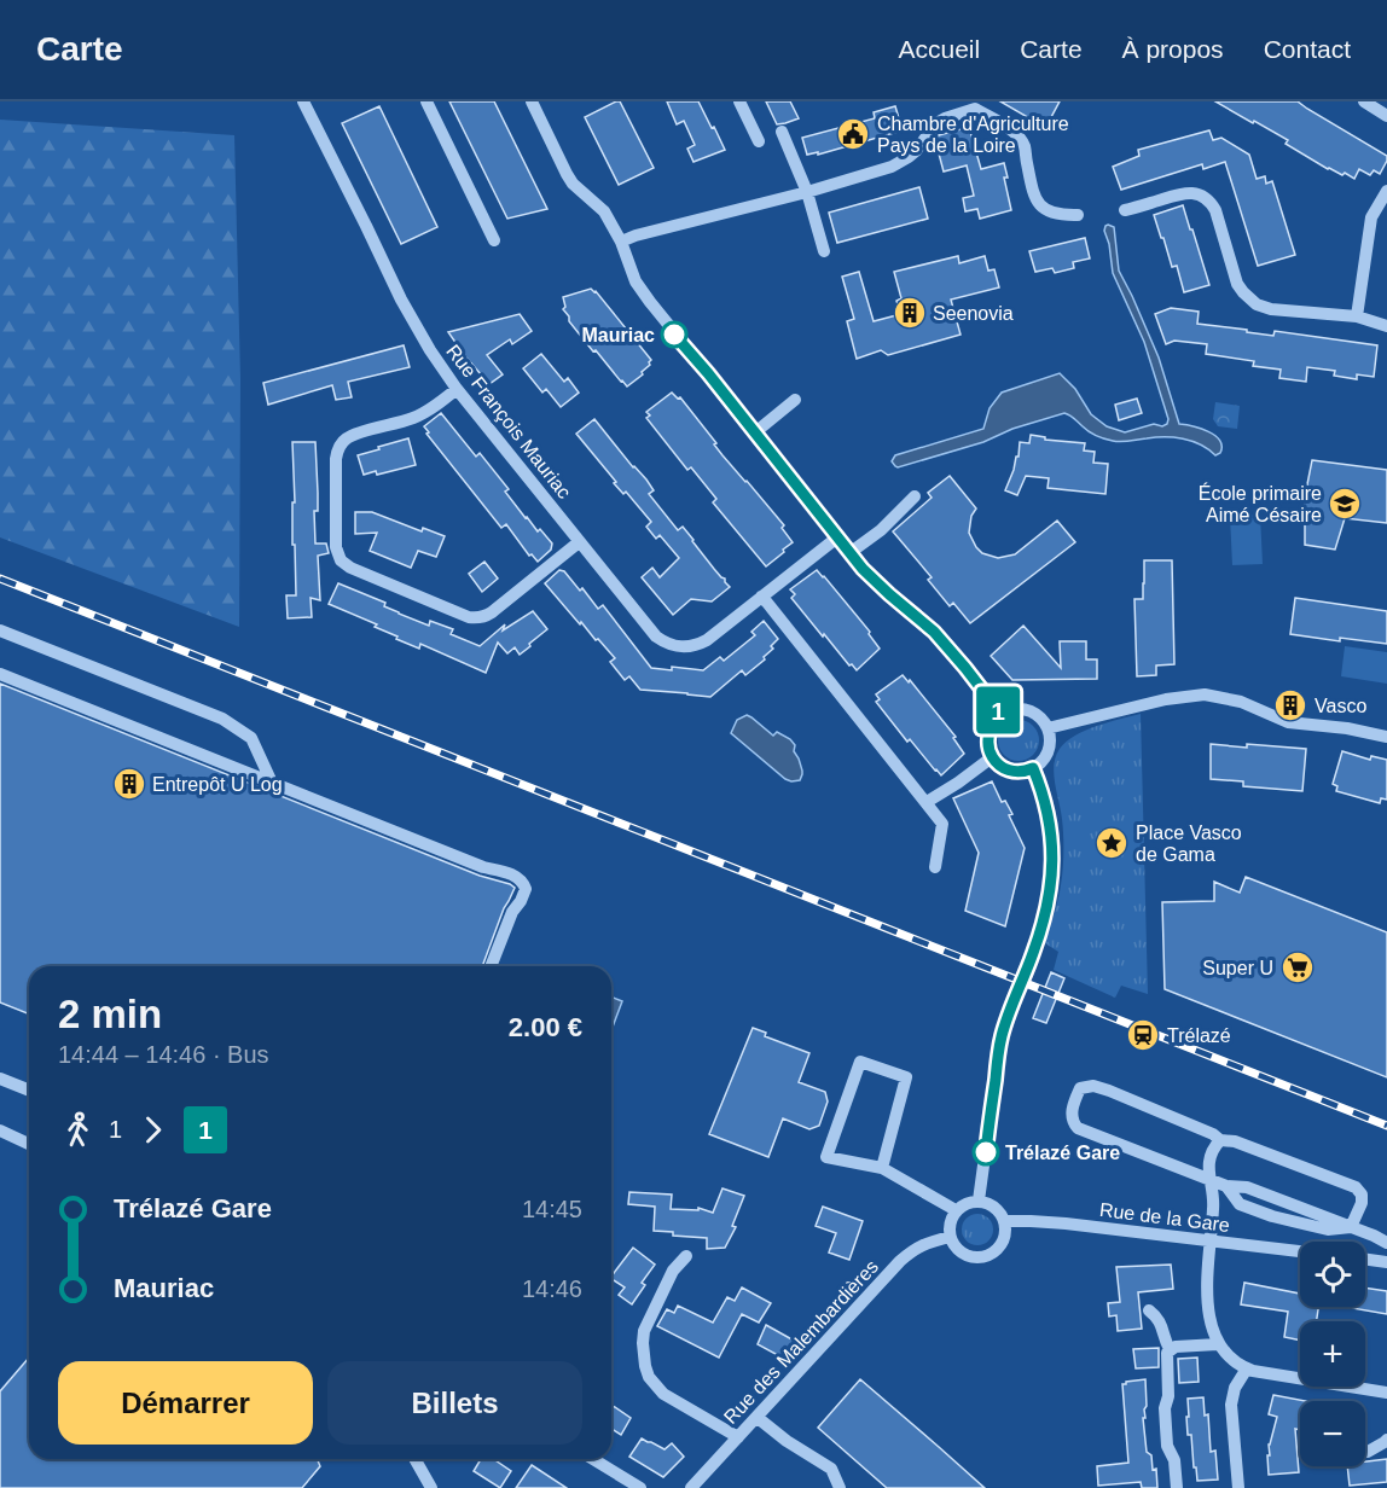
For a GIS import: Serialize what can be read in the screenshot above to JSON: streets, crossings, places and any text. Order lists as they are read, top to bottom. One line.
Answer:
{"streets":{"street":["Rue François Mauriac","Rue de la Gare","Rue des Malembardières"]},"crossings":[["Rue de la Gare","Rue des Malembardières"]],"places":{"public building":["Chambre d'Agriculture Pays de la Loire"],"building":["Seenovia","Vasco","Entrepôt U Log"],"other":["Mauriac","Trélazé Gare"],"school or university":["École primaire Aimé Césaire"],"place":["Place Vasco de Gama"],"supermarket":["Super U"],"station":["Trélazé"]},"lines":["bus line 1"],"page":{"header":"Carte","nav":["Accueil","Carte","À propos","Contact"],"on_map":"1","heading":["2 min","14:44 – 14:46 · Bus","2.00 €"],"legs":["1","1"],"list":[{"name":"Trélazé Gare","value":"14:45"},{"name":"Mauriac","value":"14:46"}],"map_buttons":["+","−"],"buttons":["Démarrer","Billets"]}}
